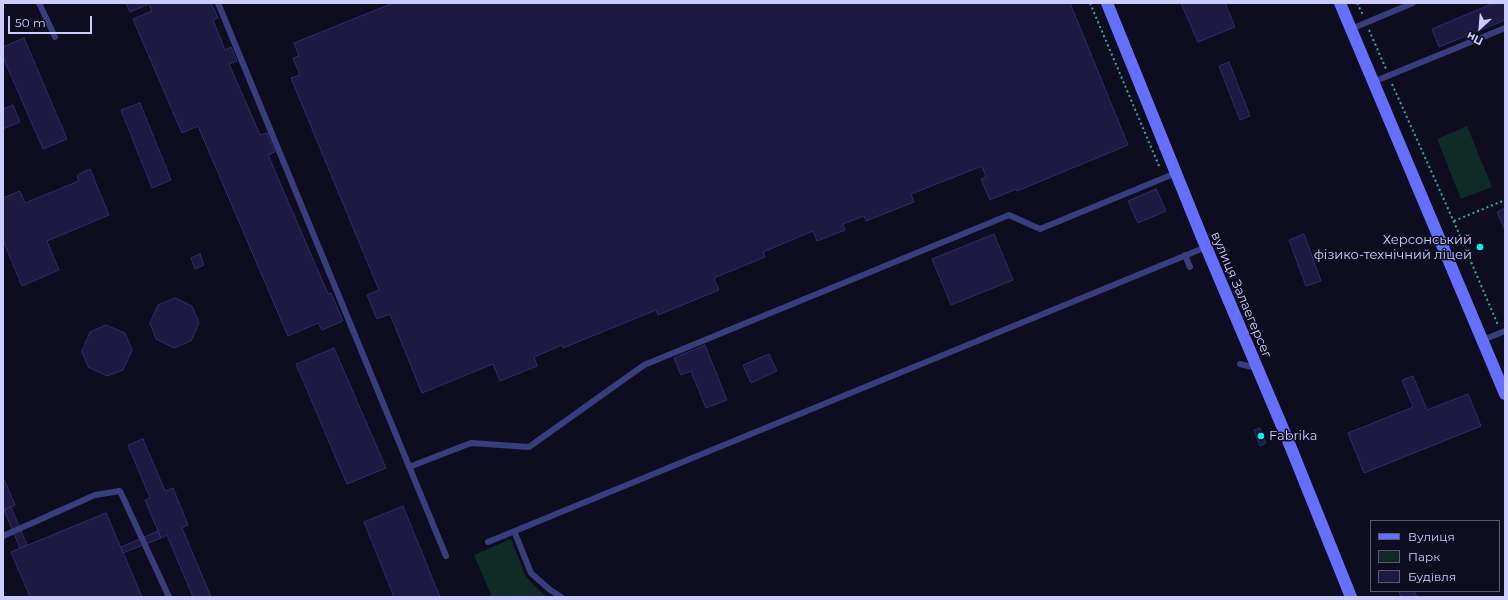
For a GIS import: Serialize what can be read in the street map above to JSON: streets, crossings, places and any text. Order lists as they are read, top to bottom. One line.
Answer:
{"streets":{"main road":["вулиця Залаегерсег"]},"places":["Херсонський фізико-технічний ліцей","Fabrika"],"legend":["Вулиця","Парк","Будівля"],"scale_bar":"50 m","north":"bottom left"}
